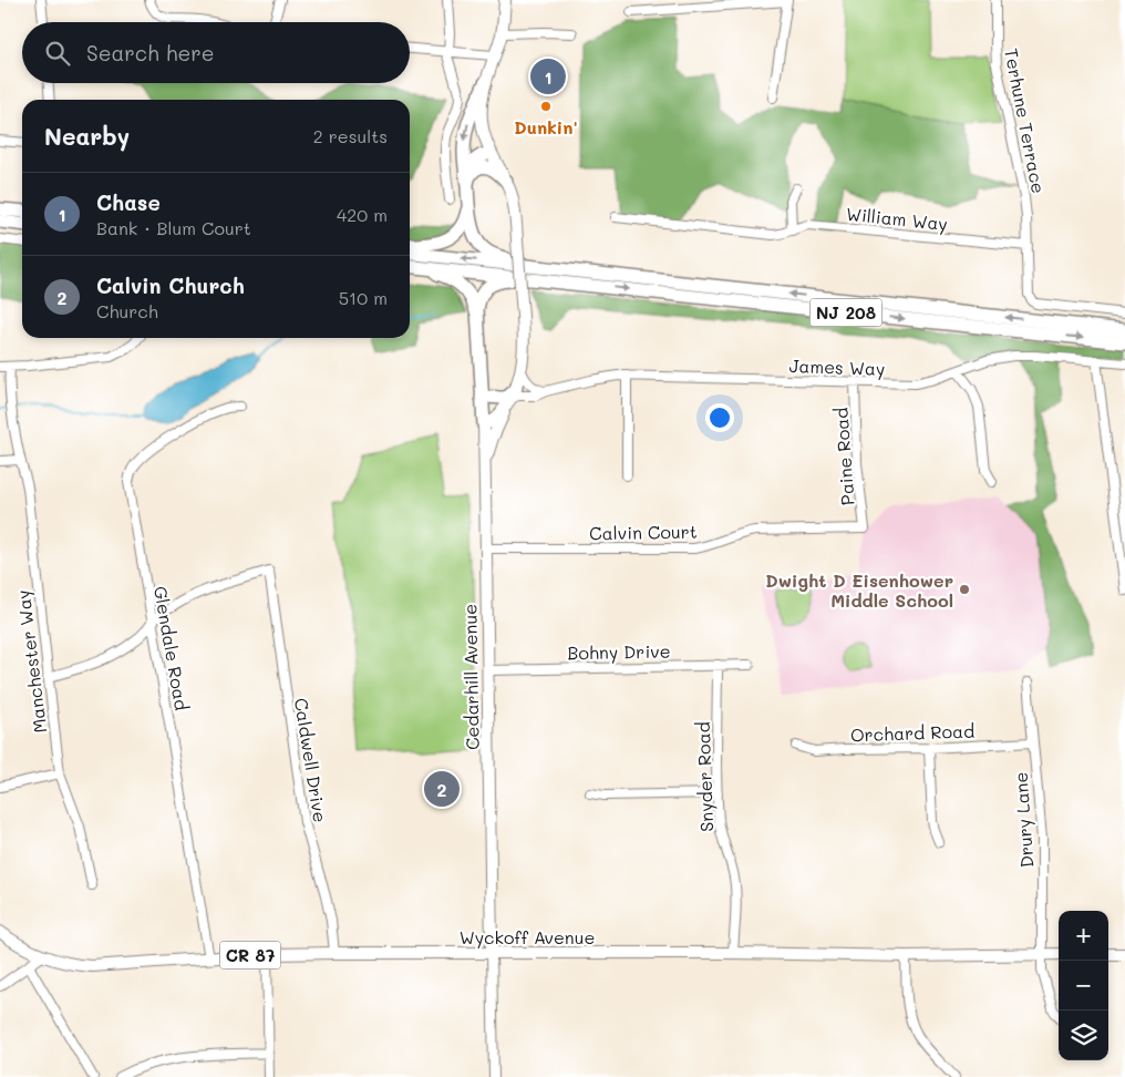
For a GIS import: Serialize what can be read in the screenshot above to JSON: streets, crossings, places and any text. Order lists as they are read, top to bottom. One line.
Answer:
{"streets":{"highway":["NJ 208"],"main road":["Cedarhill Avenue","Wyckoff Avenue","CR 87"],"street":["Terhune Terrace","William Way","James Way","Paine Road","Calvin Court","Glendale Road","Bohny Drive","Manchester Way","Orchard Road","Caldwell Drive","Snyder Road","Drury Lane"]},"crossings":[["Terhune Terrace","William Way"],["James Way","Paine Road"],["James Way","Cedarhill Avenue"],["Paine Road","Calvin Court"],["Calvin Court","Cedarhill Avenue"],["Glendale Road","Caldwell Drive"],["Glendale Road","Wyckoff Avenue"],["Bohny Drive","Cedarhill Avenue"],["Bohny Drive","Snyder Road"],["Cedarhill Avenue","Wyckoff Avenue"],["Orchard Road","Drury Lane"],["Caldwell Drive","Wyckoff Avenue"],["Snyder Road","Wyckoff Avenue"],["Drury Lane","Wyckoff Avenue"]],"places":["Dunkin'","Dwight D Eisenhower Middle School"],"page":{"search":"Search here","pins":["1","2"],"heading":["Nearby","2 results"],"list":[{"mark":"1","name":"Chase","note":"Bank · Blum Court","value":"420 m"},{"mark":"2","name":"Calvin Church","note":"Church","value":"510 m"}],"map_buttons":["+","−"]}}
